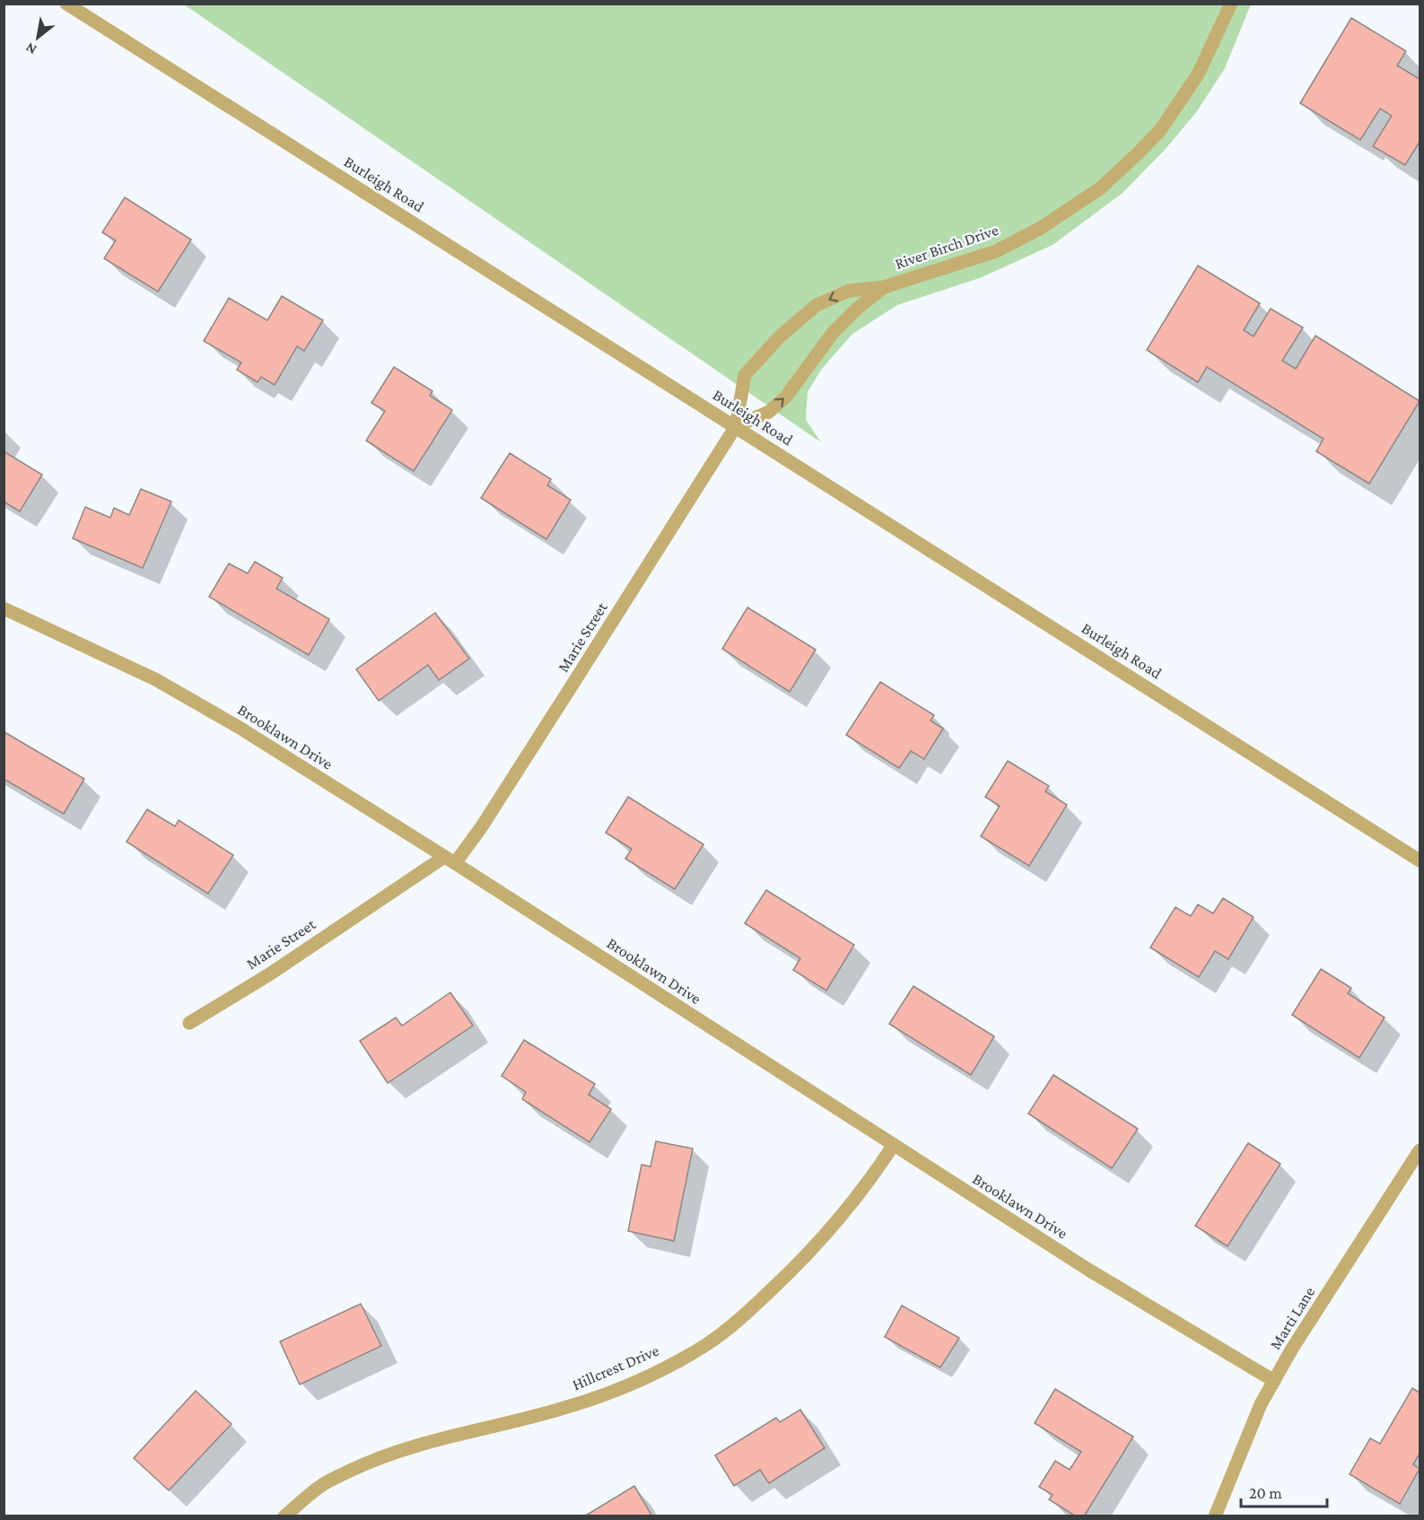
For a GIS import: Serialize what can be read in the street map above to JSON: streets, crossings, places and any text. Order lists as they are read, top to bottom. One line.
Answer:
{"streets":{"street":["Burleigh Road","River Birch Drive","Marie Street","Brooklawn Drive","Marti Lane","Hillcrest Drive"]},"crossings":[["Burleigh Road","River Birch Drive"],["Burleigh Road","Marie Street"],["River Birch Drive","Marie Street"],["Marie Street","Brooklawn Drive"],["Brooklawn Drive","Marti Lane"],["Brooklawn Drive","Hillcrest Drive"]],"scale_bar":"20 m","north":"bottom left"}
